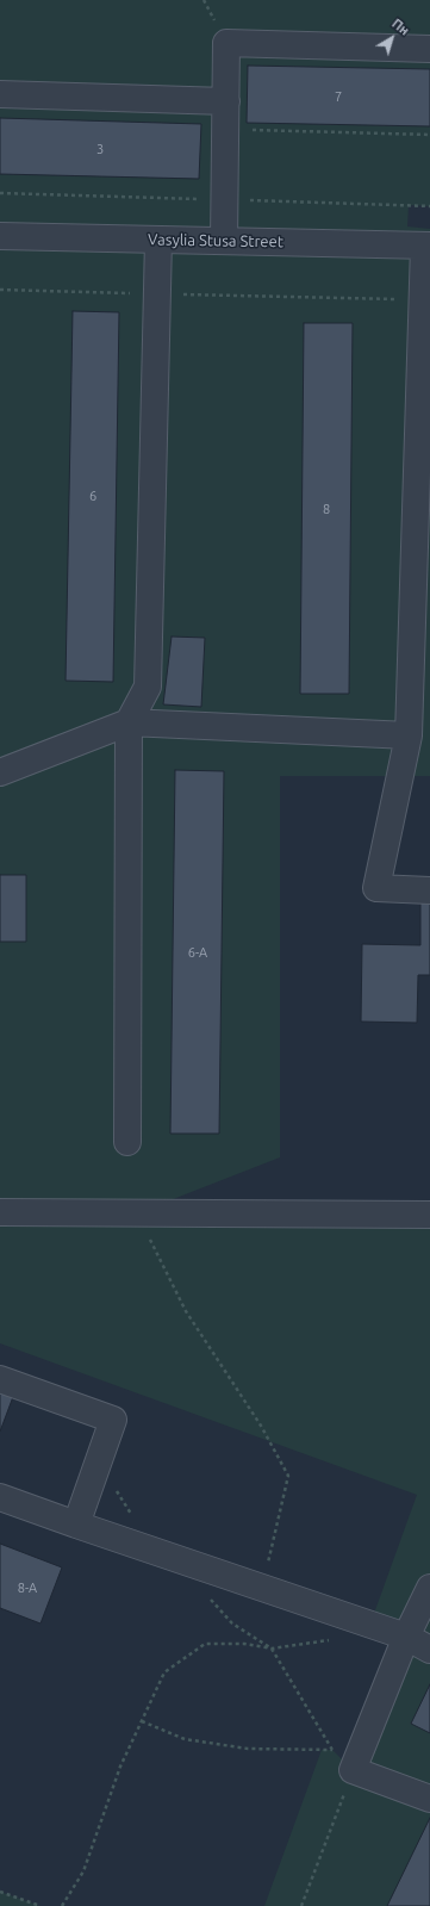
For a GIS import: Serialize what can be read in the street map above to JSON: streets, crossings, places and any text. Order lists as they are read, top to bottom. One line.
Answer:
{"streets":{"street":["Vasylia Stusa Street"]},"house_numbers":["7","3","6","8","6-А","8-А"],"north":"top right"}
